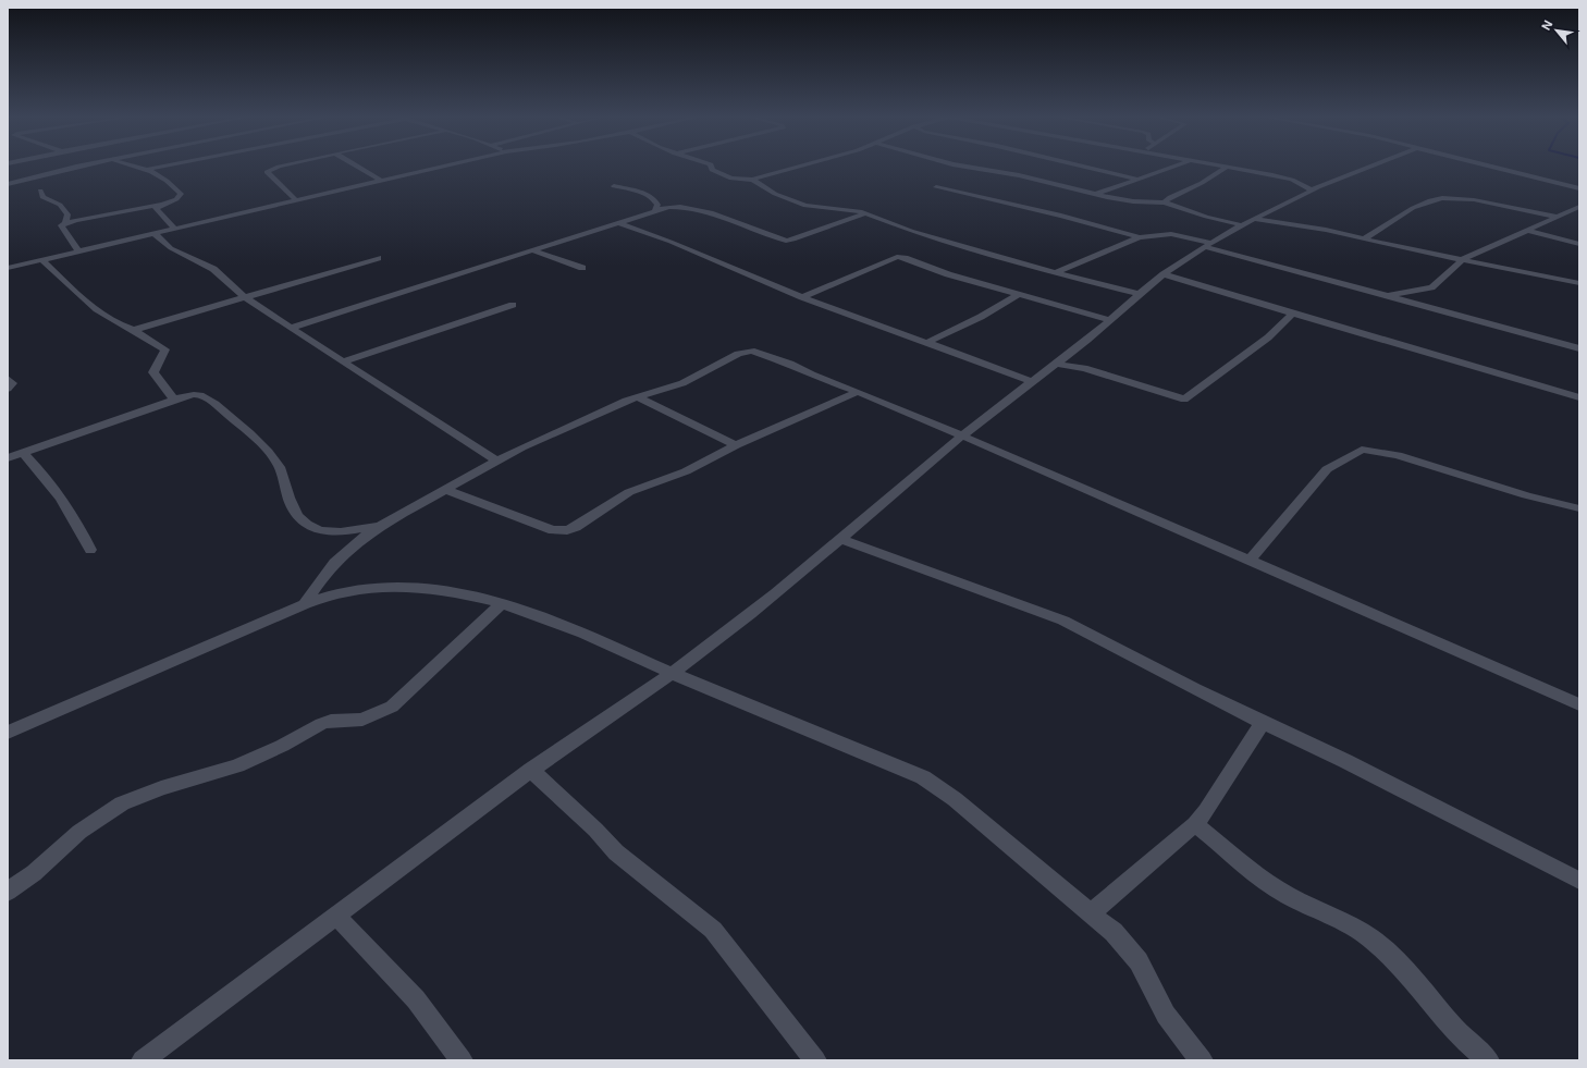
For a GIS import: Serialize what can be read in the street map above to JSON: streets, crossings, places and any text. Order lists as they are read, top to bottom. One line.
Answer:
{"north":"top left"}
